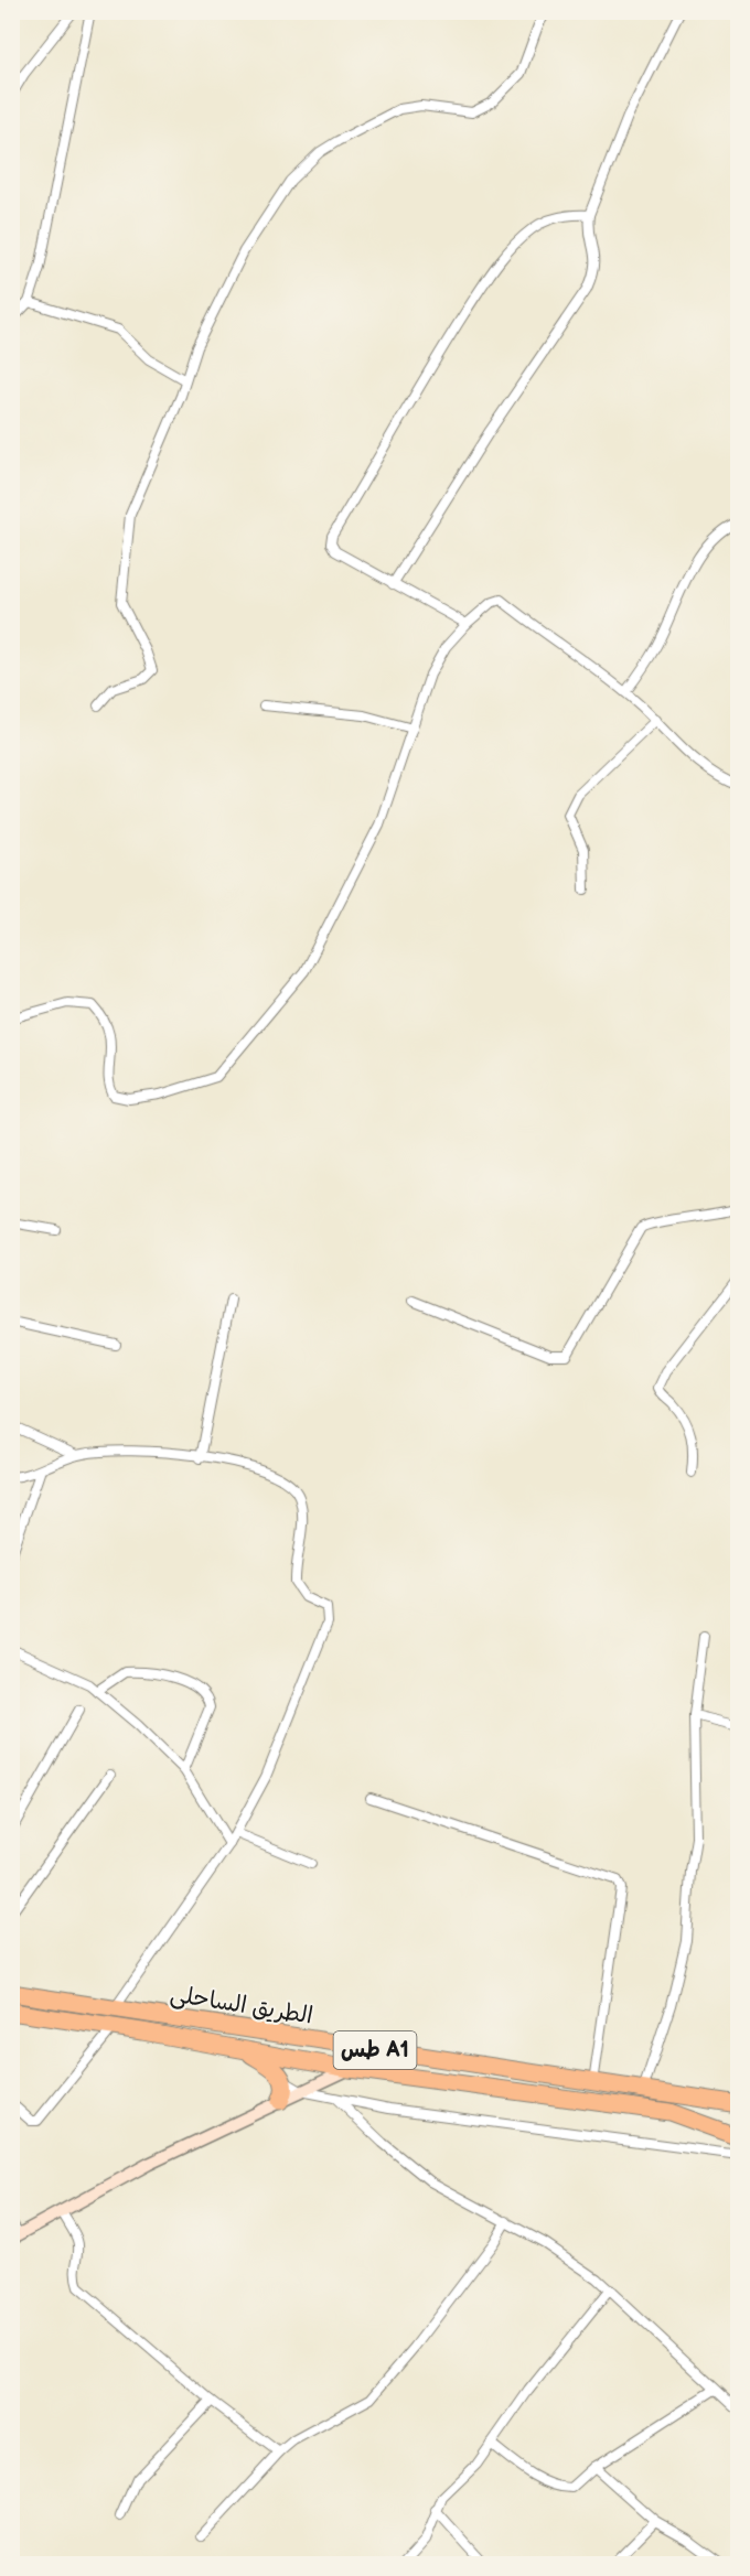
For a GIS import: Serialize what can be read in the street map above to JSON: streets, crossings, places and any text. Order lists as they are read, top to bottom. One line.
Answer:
{"streets":{"highway":["الطريق الساحلى","طس A1"]}}
